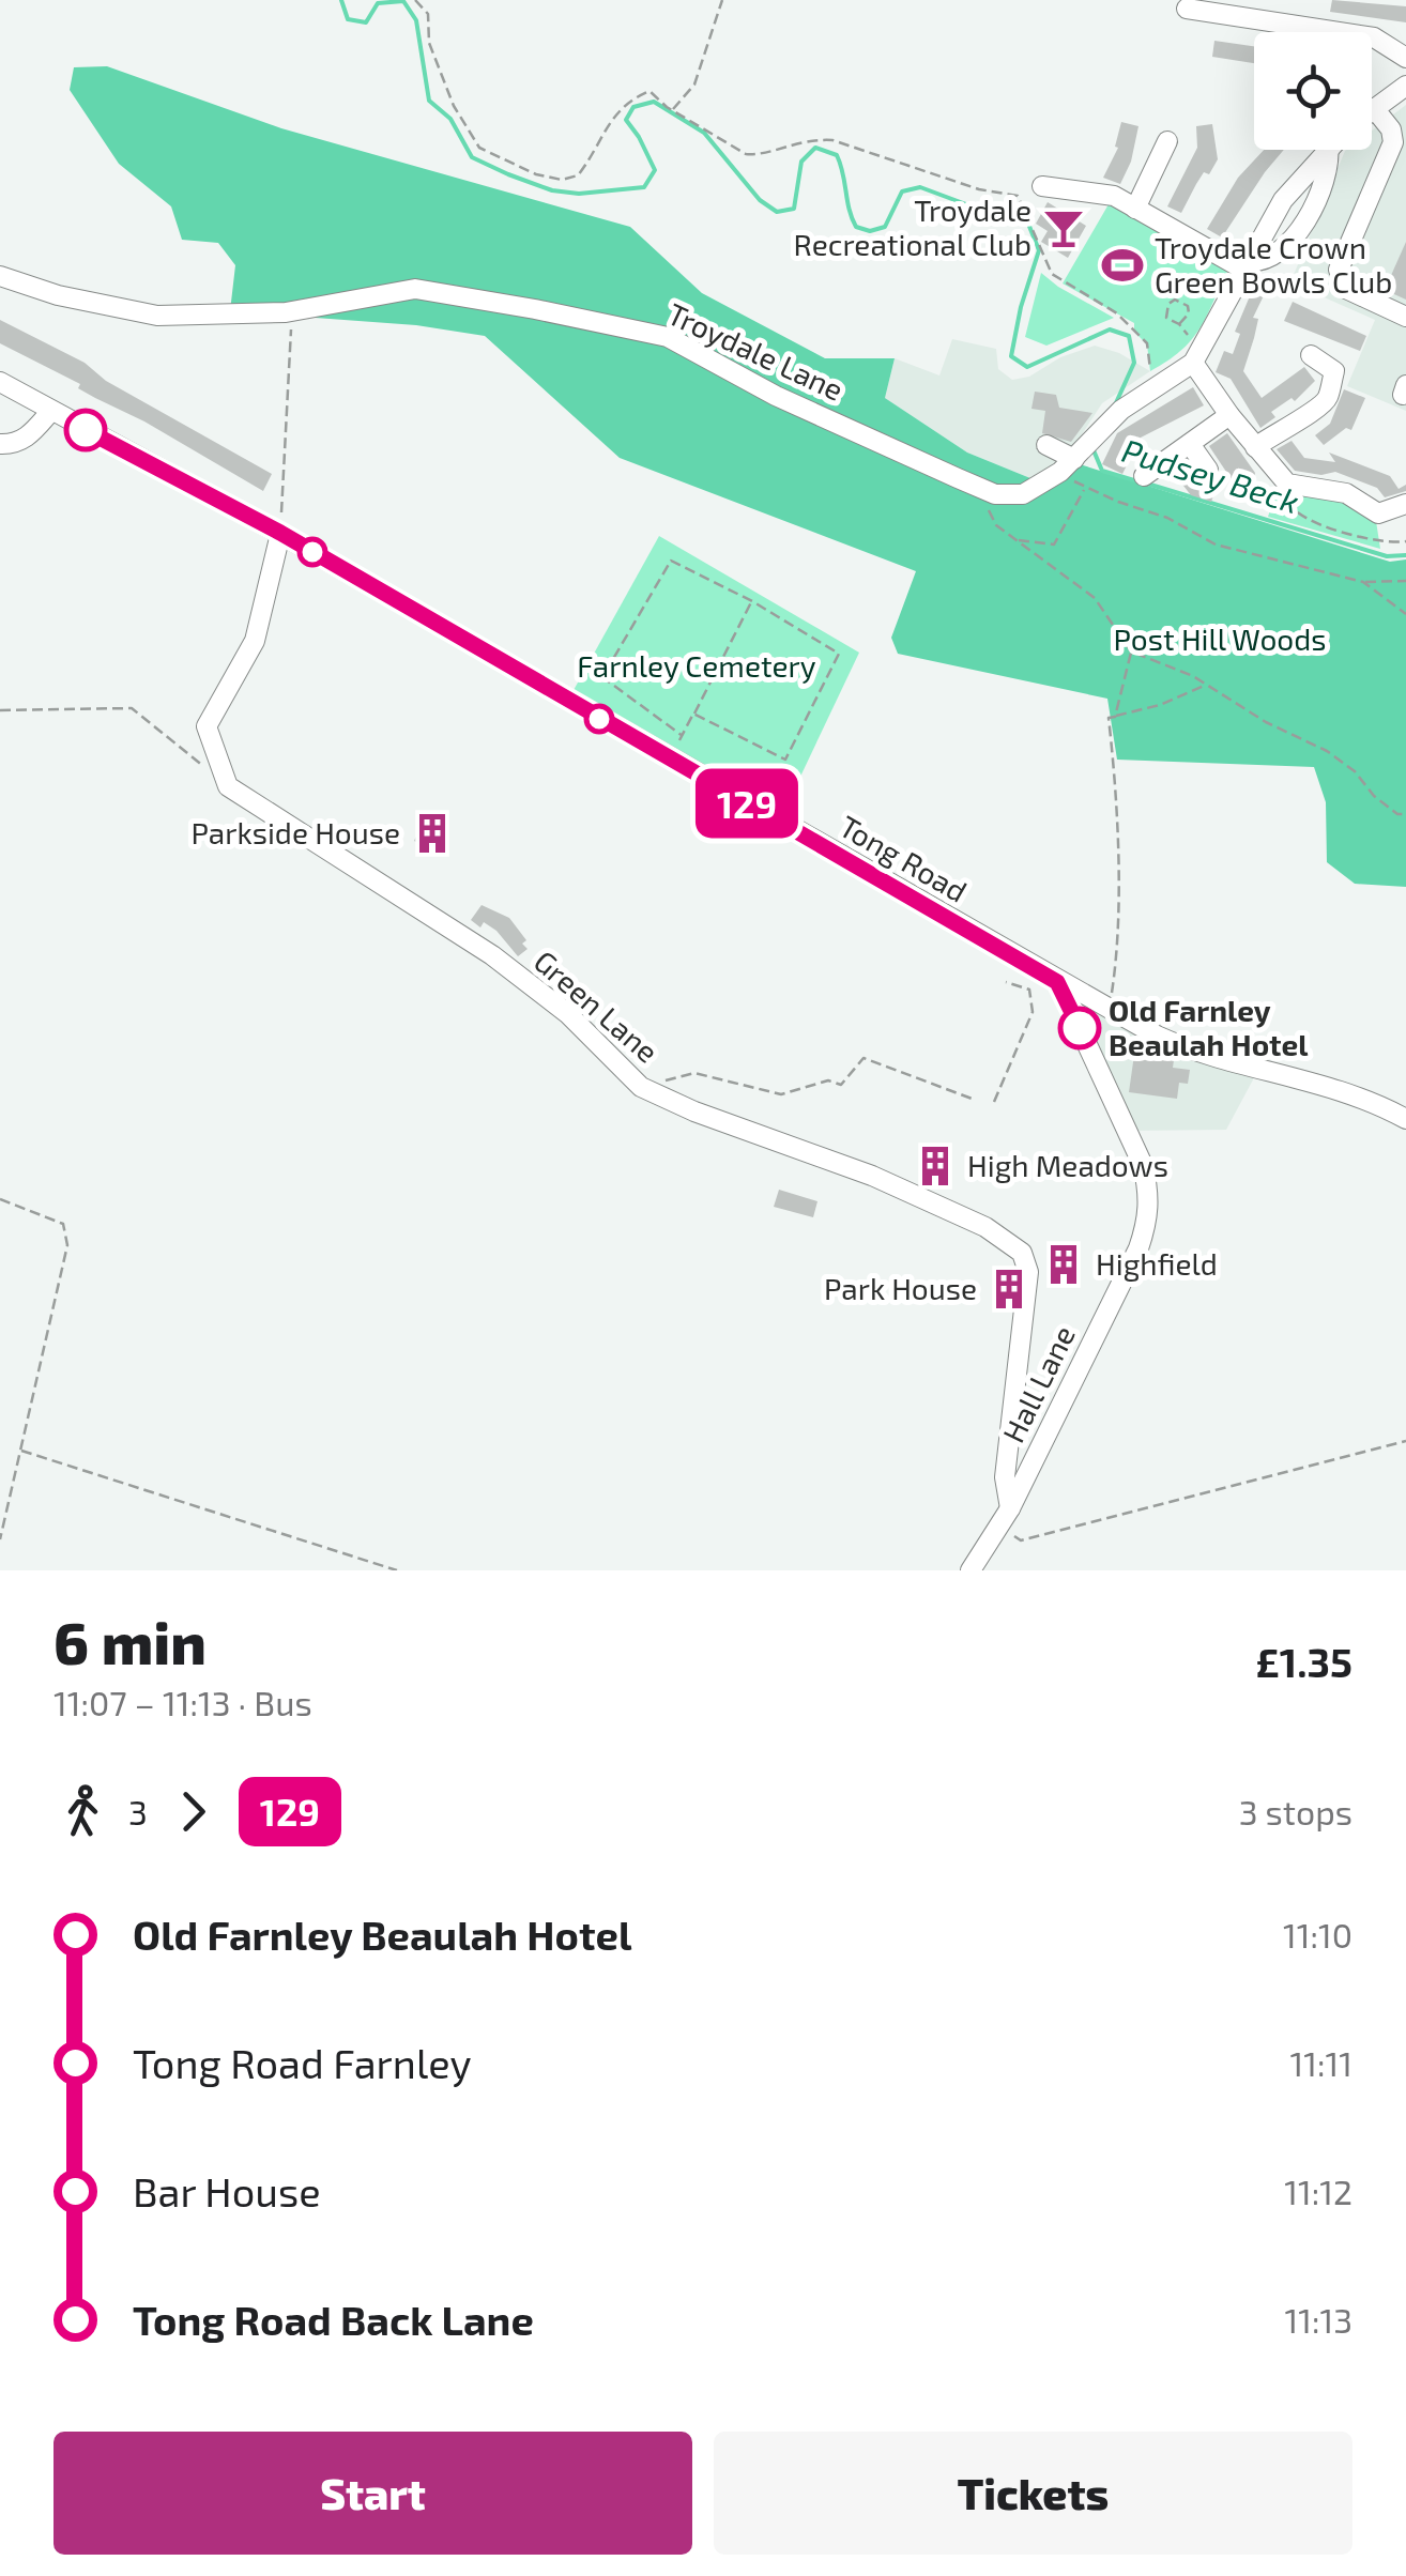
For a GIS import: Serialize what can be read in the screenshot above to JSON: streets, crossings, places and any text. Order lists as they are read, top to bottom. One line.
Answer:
{"streets":{"street":["Troydale Lane","Tong Road","Green Lane","Hall Lane"]},"crossings":[["Tong Road","Hall Lane"],["Green Lane","Hall Lane"]],"water":["Pudsey Beck"],"parks":["Post Hill Woods","Farnley Cemetery"],"places":{"bar":["Troydale Recreational Club"],"sports":["Troydale Crown Green Bowls Club"],"building":["Parkside House","High Meadows","Highfield","Park House"],"other":["Old Farnley Beaulah Hotel"]},"lines":["bus line 129"],"page":{"on_map":"129","heading":["6 min","11:07 – 11:13 · Bus","£1.35"],"legs":["3","129","3 stops"],"list":[{"name":"Old Farnley Beaulah Hotel","value":"11:10"},{"name":"Tong Road Farnley","value":"11:11"},{"name":"Bar House","value":"11:12"},{"name":"Tong Road Back Lane","value":"11:13"}],"buttons":["Start","Tickets"]}}
